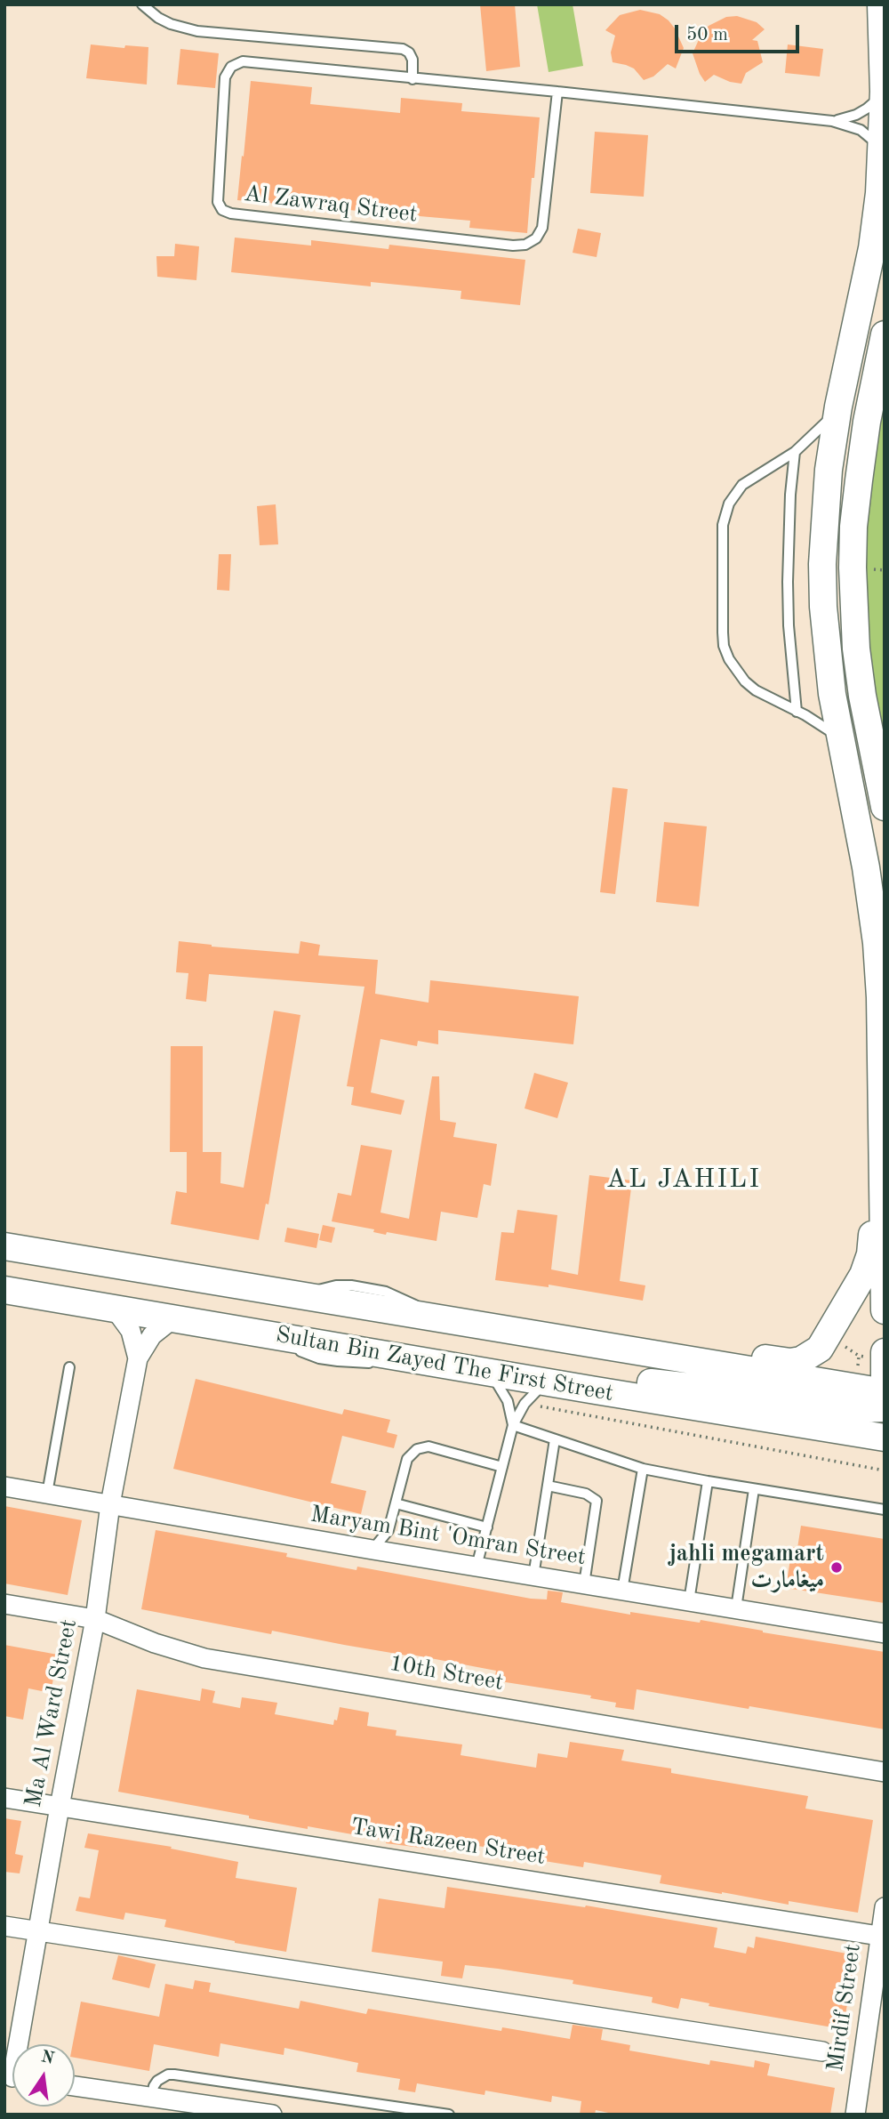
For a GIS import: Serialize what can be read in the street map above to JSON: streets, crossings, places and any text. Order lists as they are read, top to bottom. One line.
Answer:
{"streets":{"main road":["Sultan Bin Zayed The First Street"],"street":["Maryam Bint 'Omran Street","10th Street","Ma Al Ward Street","Tawi Razeen Street","Mirdif Street"],"lane":["Al Zawraq Street"]},"crossings":[["Sultan Bin Zayed The First Street","Ma Al Ward Street"],["Maryam Bint 'Omran Street","Ma Al Ward Street"],["10th Street","Ma Al Ward Street"],["Ma Al Ward Street","Tawi Razeen Street"],["Tawi Razeen Street","Mirdif Street"]],"districts":["AL JAHILI"],"places":["jahli megamart ميغامارت"],"scale_bar":"50 m","north":"top"}
